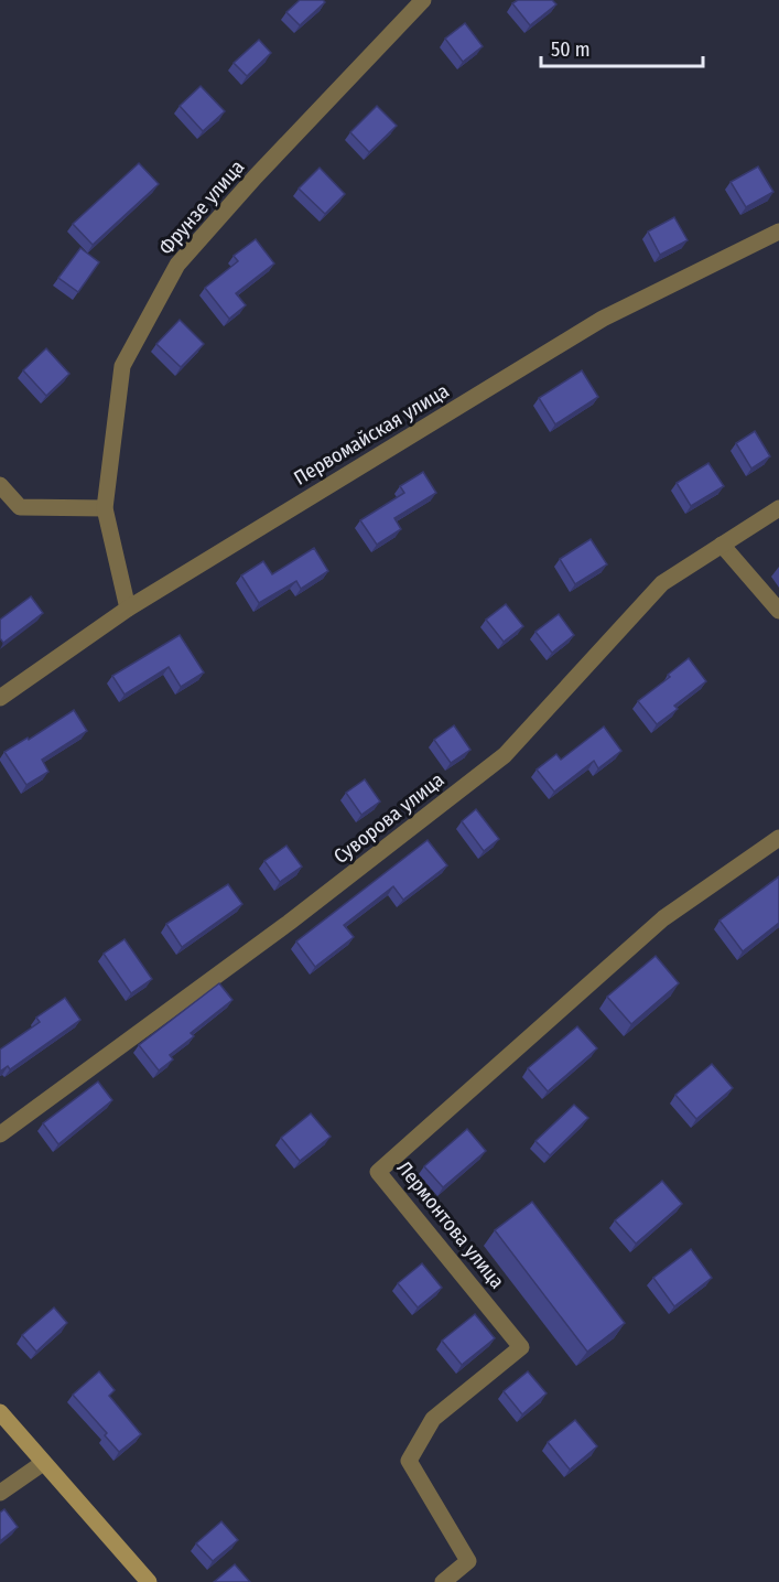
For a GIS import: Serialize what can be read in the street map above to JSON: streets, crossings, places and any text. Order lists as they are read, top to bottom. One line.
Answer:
{"streets":{"street":["Фрунзе улица","Первомайская улица","Суворова улица","Лермонтова улица"]},"crossings":[["Фрунзе улица","Первомайская улица"]],"scale_bar":"50 m"}
